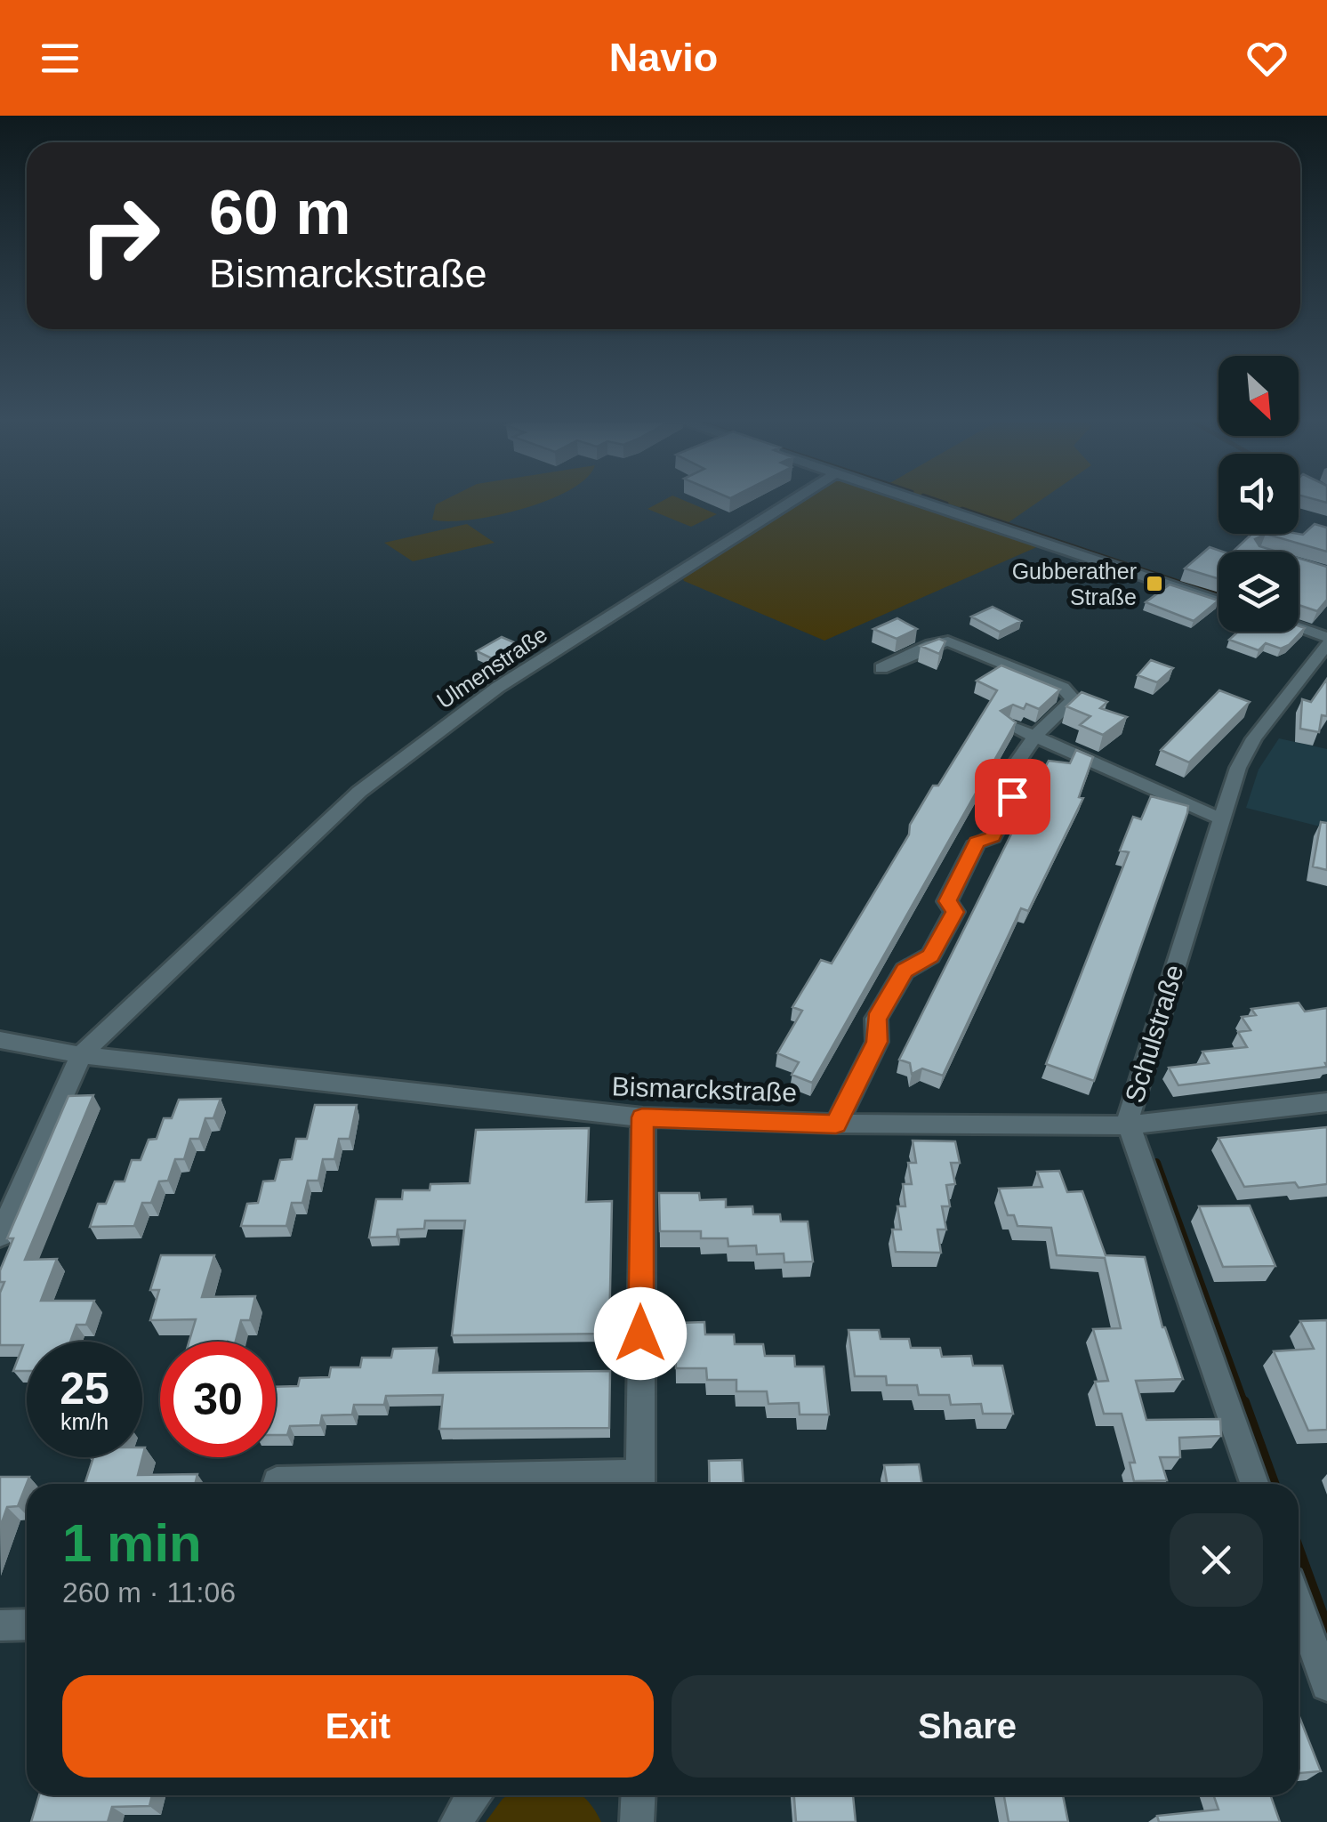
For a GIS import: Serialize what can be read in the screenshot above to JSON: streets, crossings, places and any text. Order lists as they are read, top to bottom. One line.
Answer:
{"streets":{"street":["Ulmenstraße","Schulstraße","Bismarckstraße"]},"crossings":[["Ulmenstraße","Bismarckstraße"],["Schulstraße","Bismarckstraße"]],"places":{"transit":["Gubberather Straße"]},"north":"bottom right","page":{"header":"Navio","turn":["60 m","Bismarckstraße"],"speed":"25 km/h","limit":"30","heading":["1 min","260 m · 11:06"],"buttons":["Exit","Share"]}}
